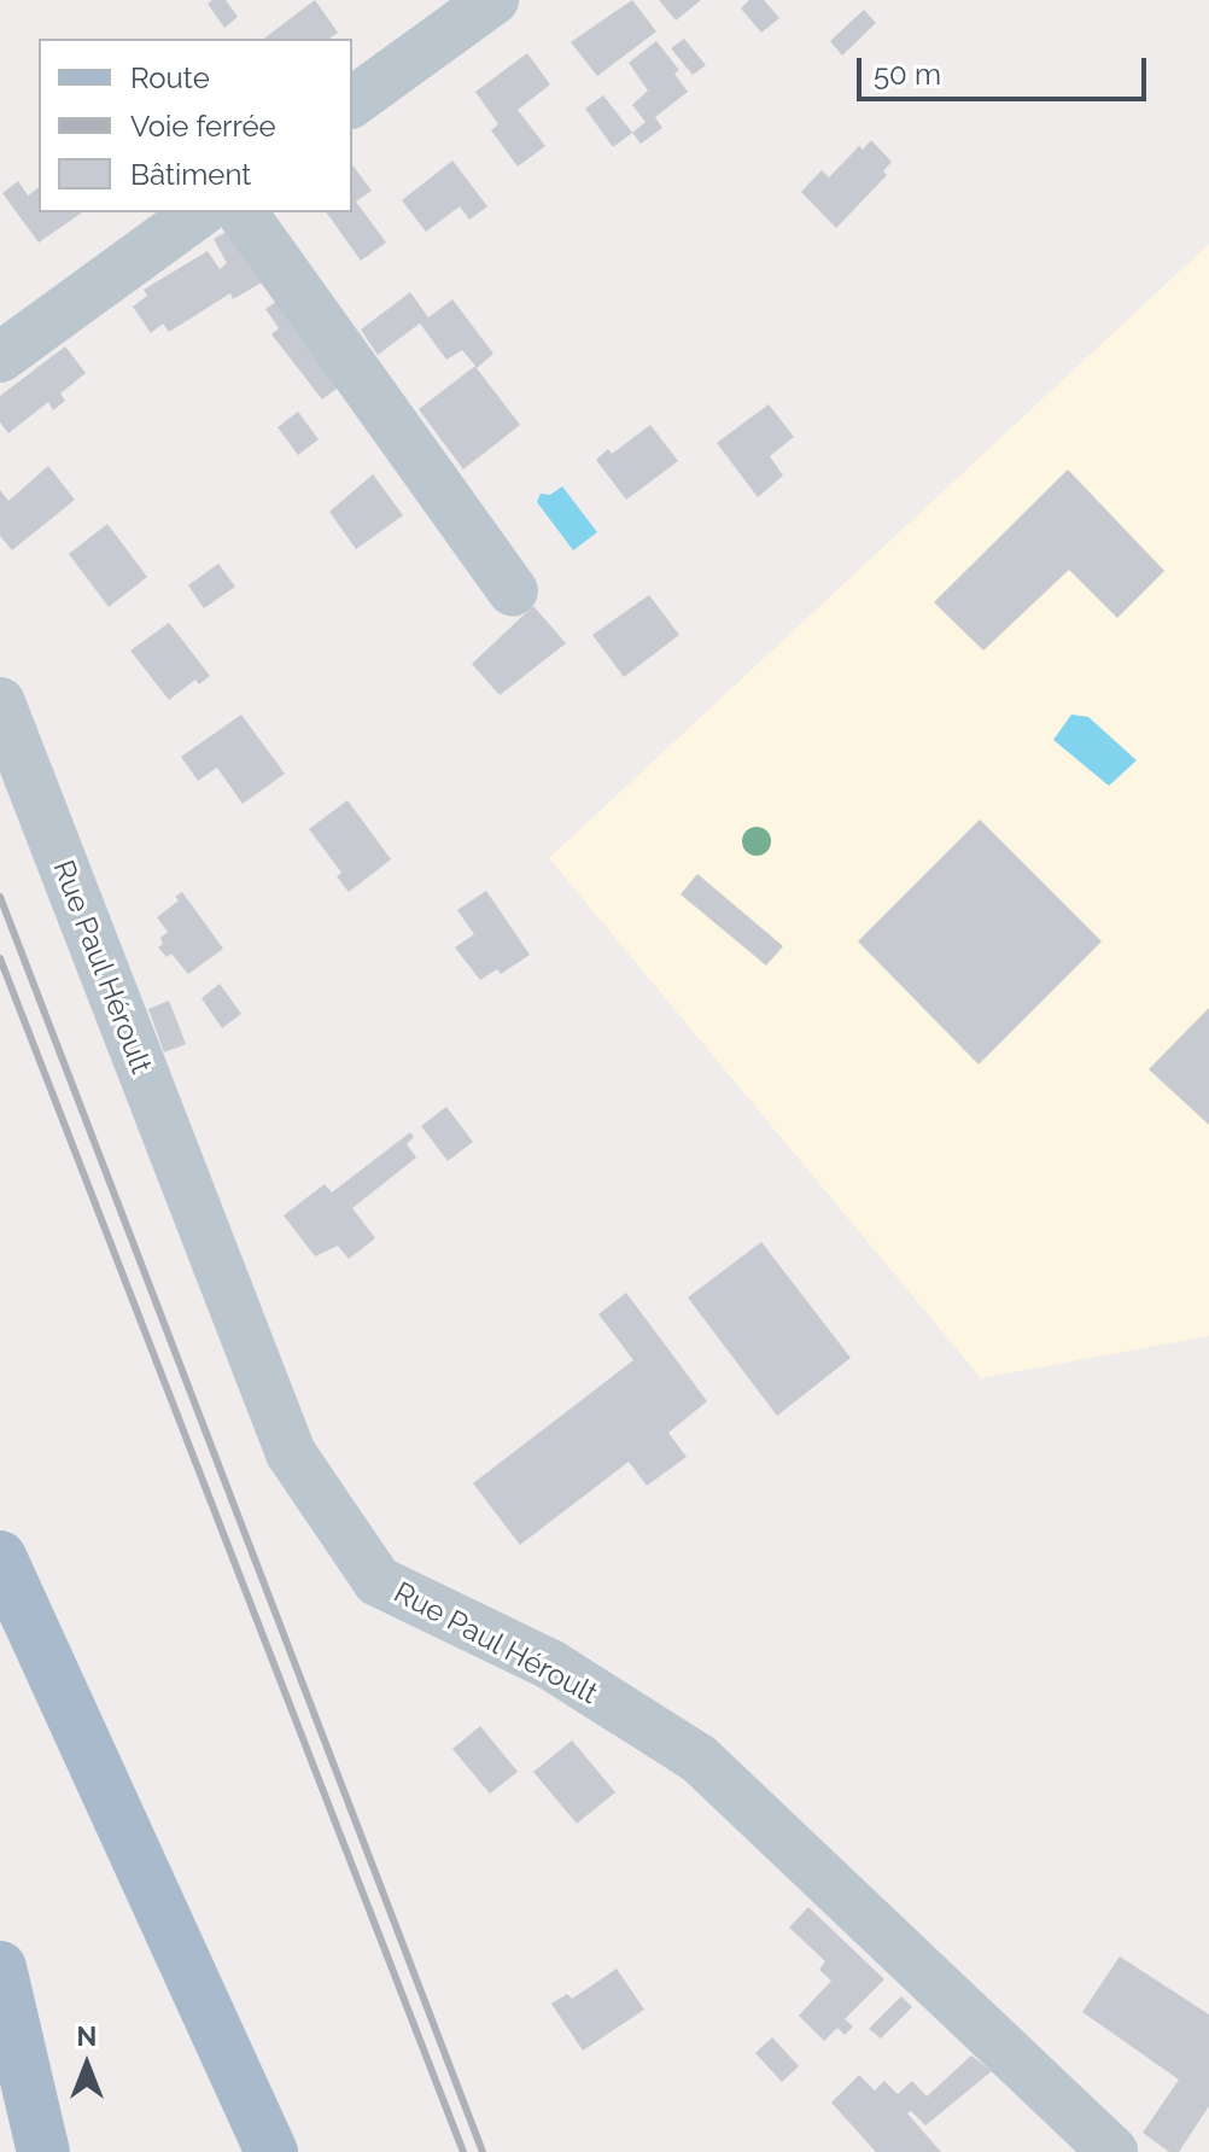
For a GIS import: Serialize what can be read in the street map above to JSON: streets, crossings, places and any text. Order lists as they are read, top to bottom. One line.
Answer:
{"streets":{"street":["Rue Paul Héroult"]},"legend":["Route","Voie ferrée","Bâtiment"],"scale_bar":"50 m","north":"top"}
